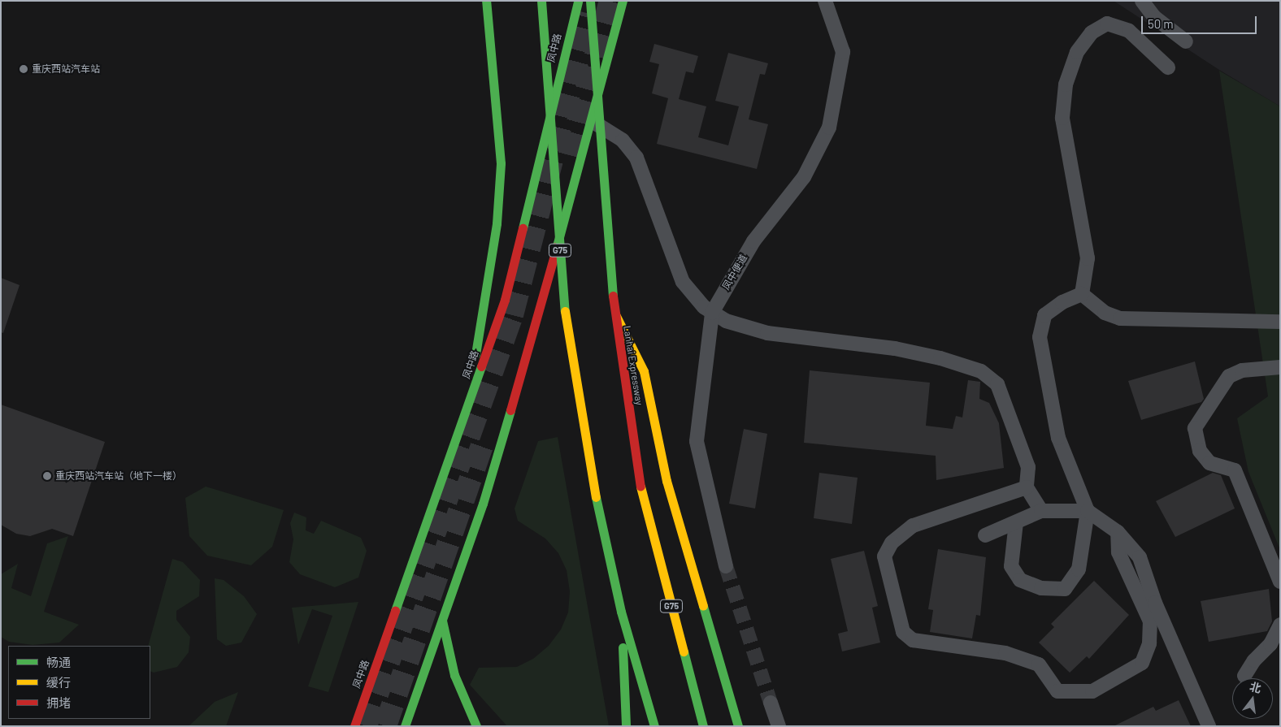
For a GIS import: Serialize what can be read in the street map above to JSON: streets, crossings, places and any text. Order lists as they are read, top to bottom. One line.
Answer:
{"streets":{"main road":["凤中路","G75","Lanhai Expressway"],"street":["凤中便道"]},"places":["重庆西站汽车站","重庆西站汽车站（地下一楼）"],"legend":["畅通","缓行","拥堵"],"scale_bar":"50 m","north":"top"}
